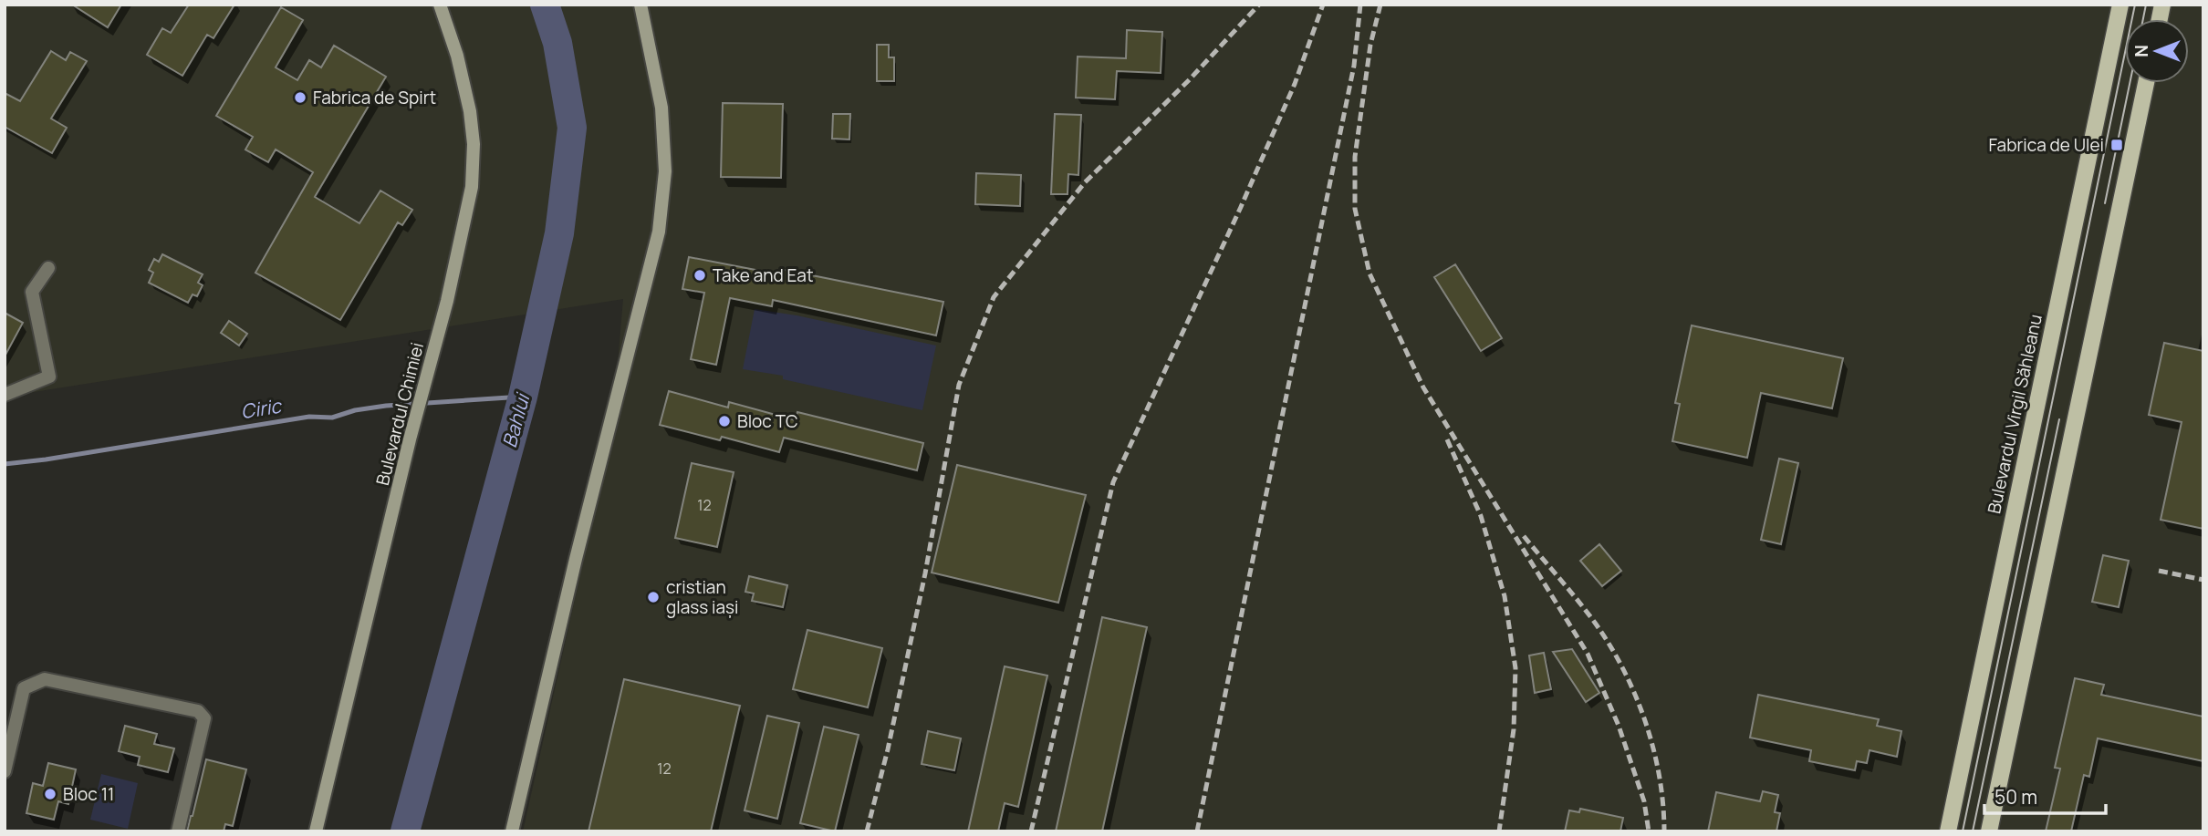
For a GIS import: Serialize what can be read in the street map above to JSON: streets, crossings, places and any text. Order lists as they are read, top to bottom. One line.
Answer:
{"streets":{"main road":["Bulevardul Virgil Săhleanu"],"street":["Bulevardul Chimiei"]},"water":["Ciric","Bahlui"],"places":{"other":["Fabrica de Spirt","Take and Eat","Bloc TC","cristian glass iași","Bloc 11"],"transit":["Fabrica de Ulei"]},"house_numbers":["12","12"],"scale_bar":"50 m","north":"left"}
